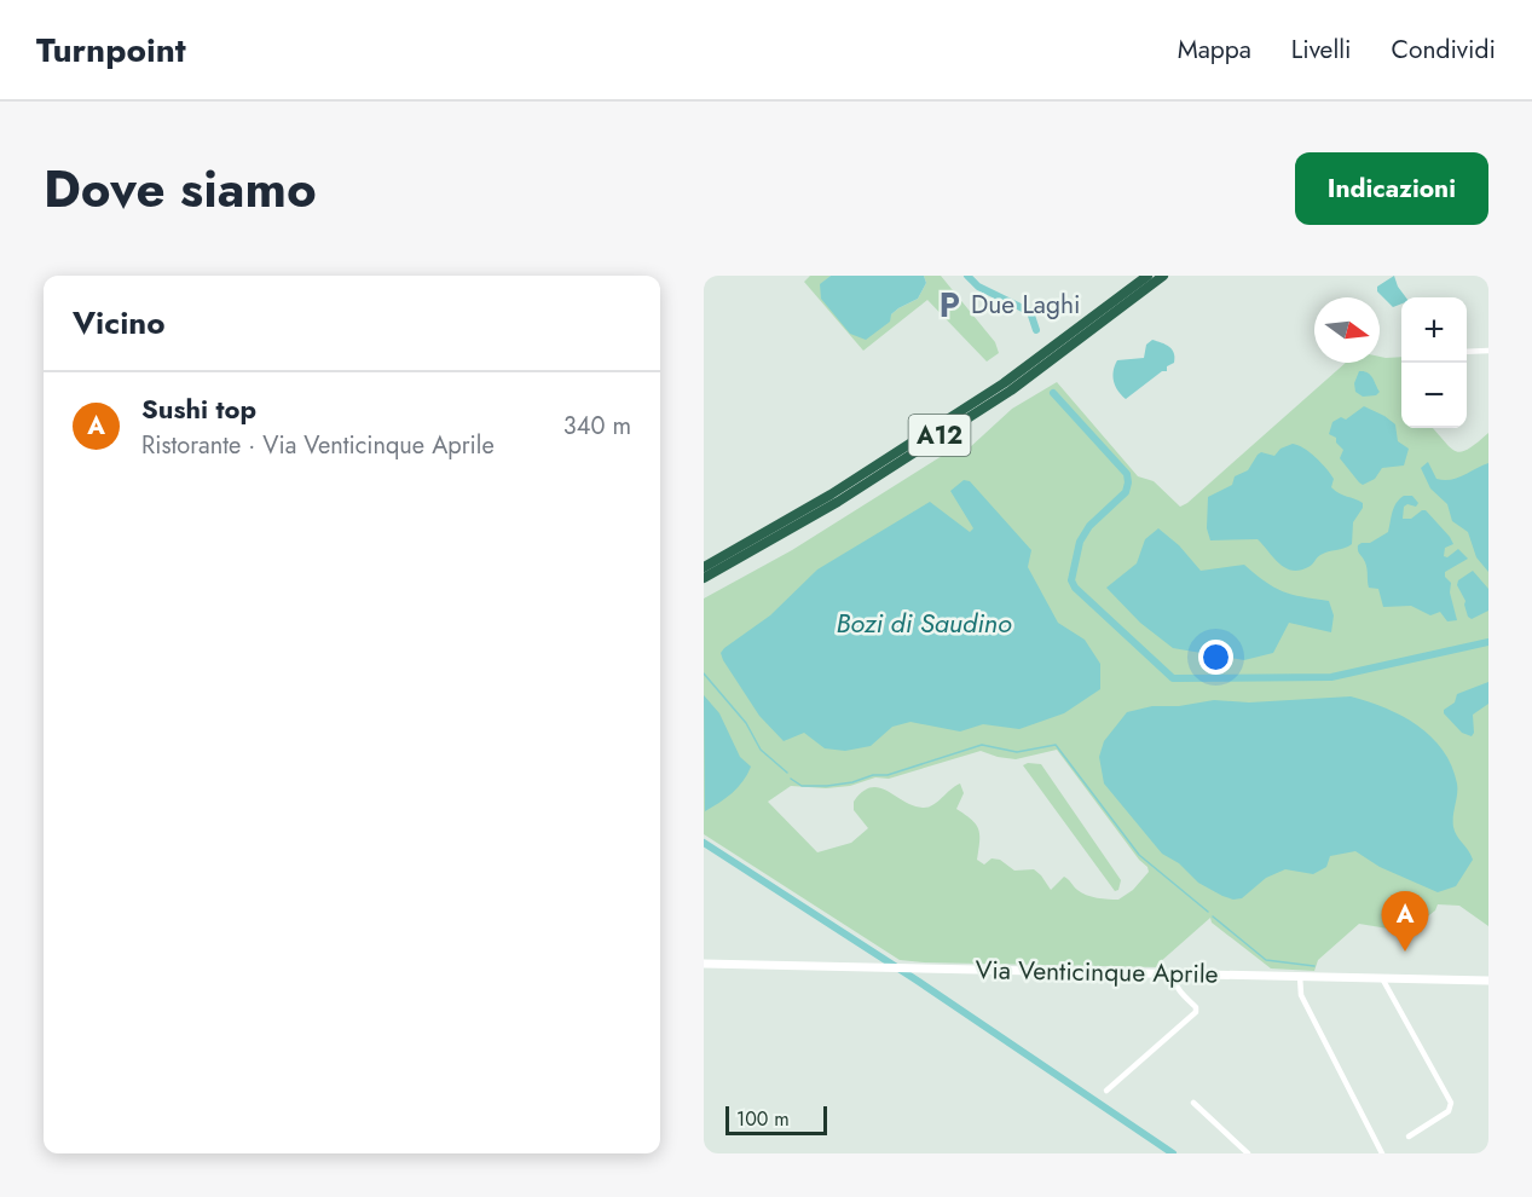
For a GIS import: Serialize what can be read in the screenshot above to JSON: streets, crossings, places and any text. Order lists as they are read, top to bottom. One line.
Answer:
{"streets":{"highway":["A12"],"main road":["Via Venticinque Aprile"]},"water":["Bozi di Saudino"],"places":{"parking":["Due Laghi"]},"scale_bar":"100 m","north":"right","page":{"header":"Turnpoint","nav":["Mappa","Livelli","Condividi"],"title":"Dove siamo","buttons":"Indicazioni","heading":"Vicino","map_buttons":["+","−"],"list":[{"mark":"A","name":"Sushi top","note":"Ristorante · Via Venticinque Aprile","value":"340 m"}],"pins":"A","scale":"100 m"}}
